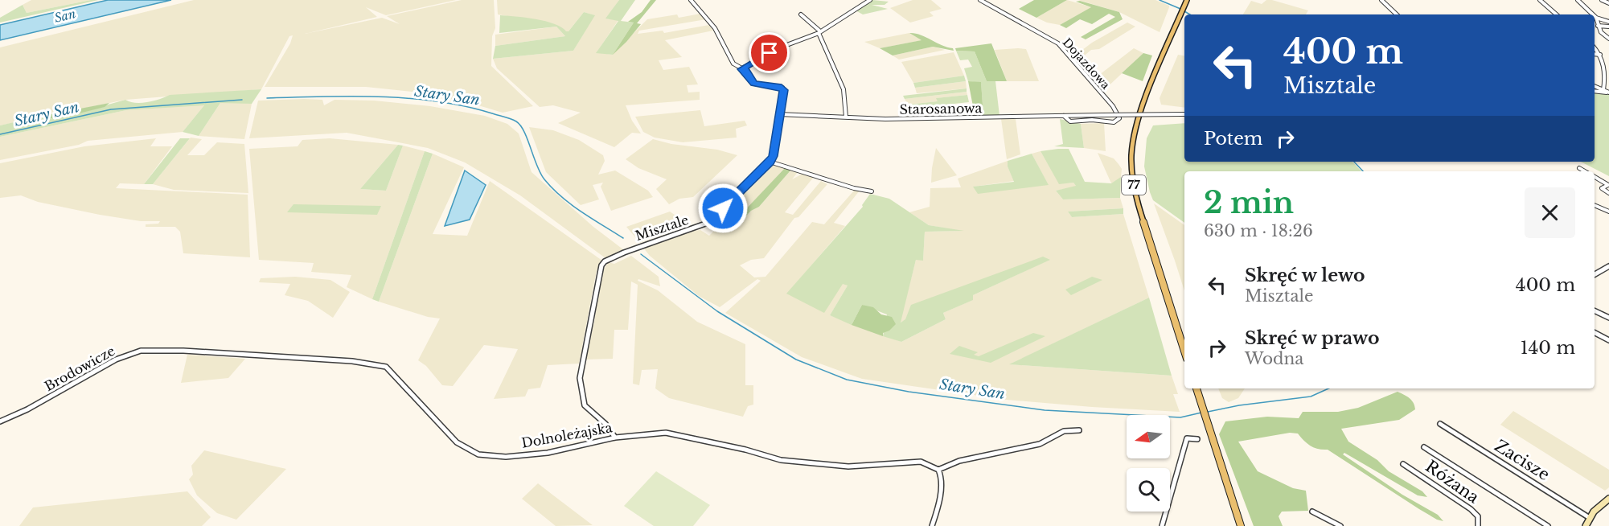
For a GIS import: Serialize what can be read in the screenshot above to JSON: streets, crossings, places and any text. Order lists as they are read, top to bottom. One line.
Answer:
{"streets":{"main road":["77"],"street":["Dojazdowa","Starosanowa","Misztale","Brodowicze","Dolnoleżajska","Zacisze","Różana"]},"crossings":[["Dojazdowa","Starosanowa"],["Starosanowa","Misztale"],["Misztale","Dolnoleżajska"],["Brodowicze","Dolnoleżajska"]],"water":["San","Stary San"],"north":"left","page":{"turn":["400 m","Misztale"],"then":"Potem","heading":["2 min","630 m · 18:26"],"list":[{"name":"Skręć w lewo","note":"Misztale","value":"400 m"},{"name":"Skręć w prawo","note":"Wodna","value":"140 m"}]}}
